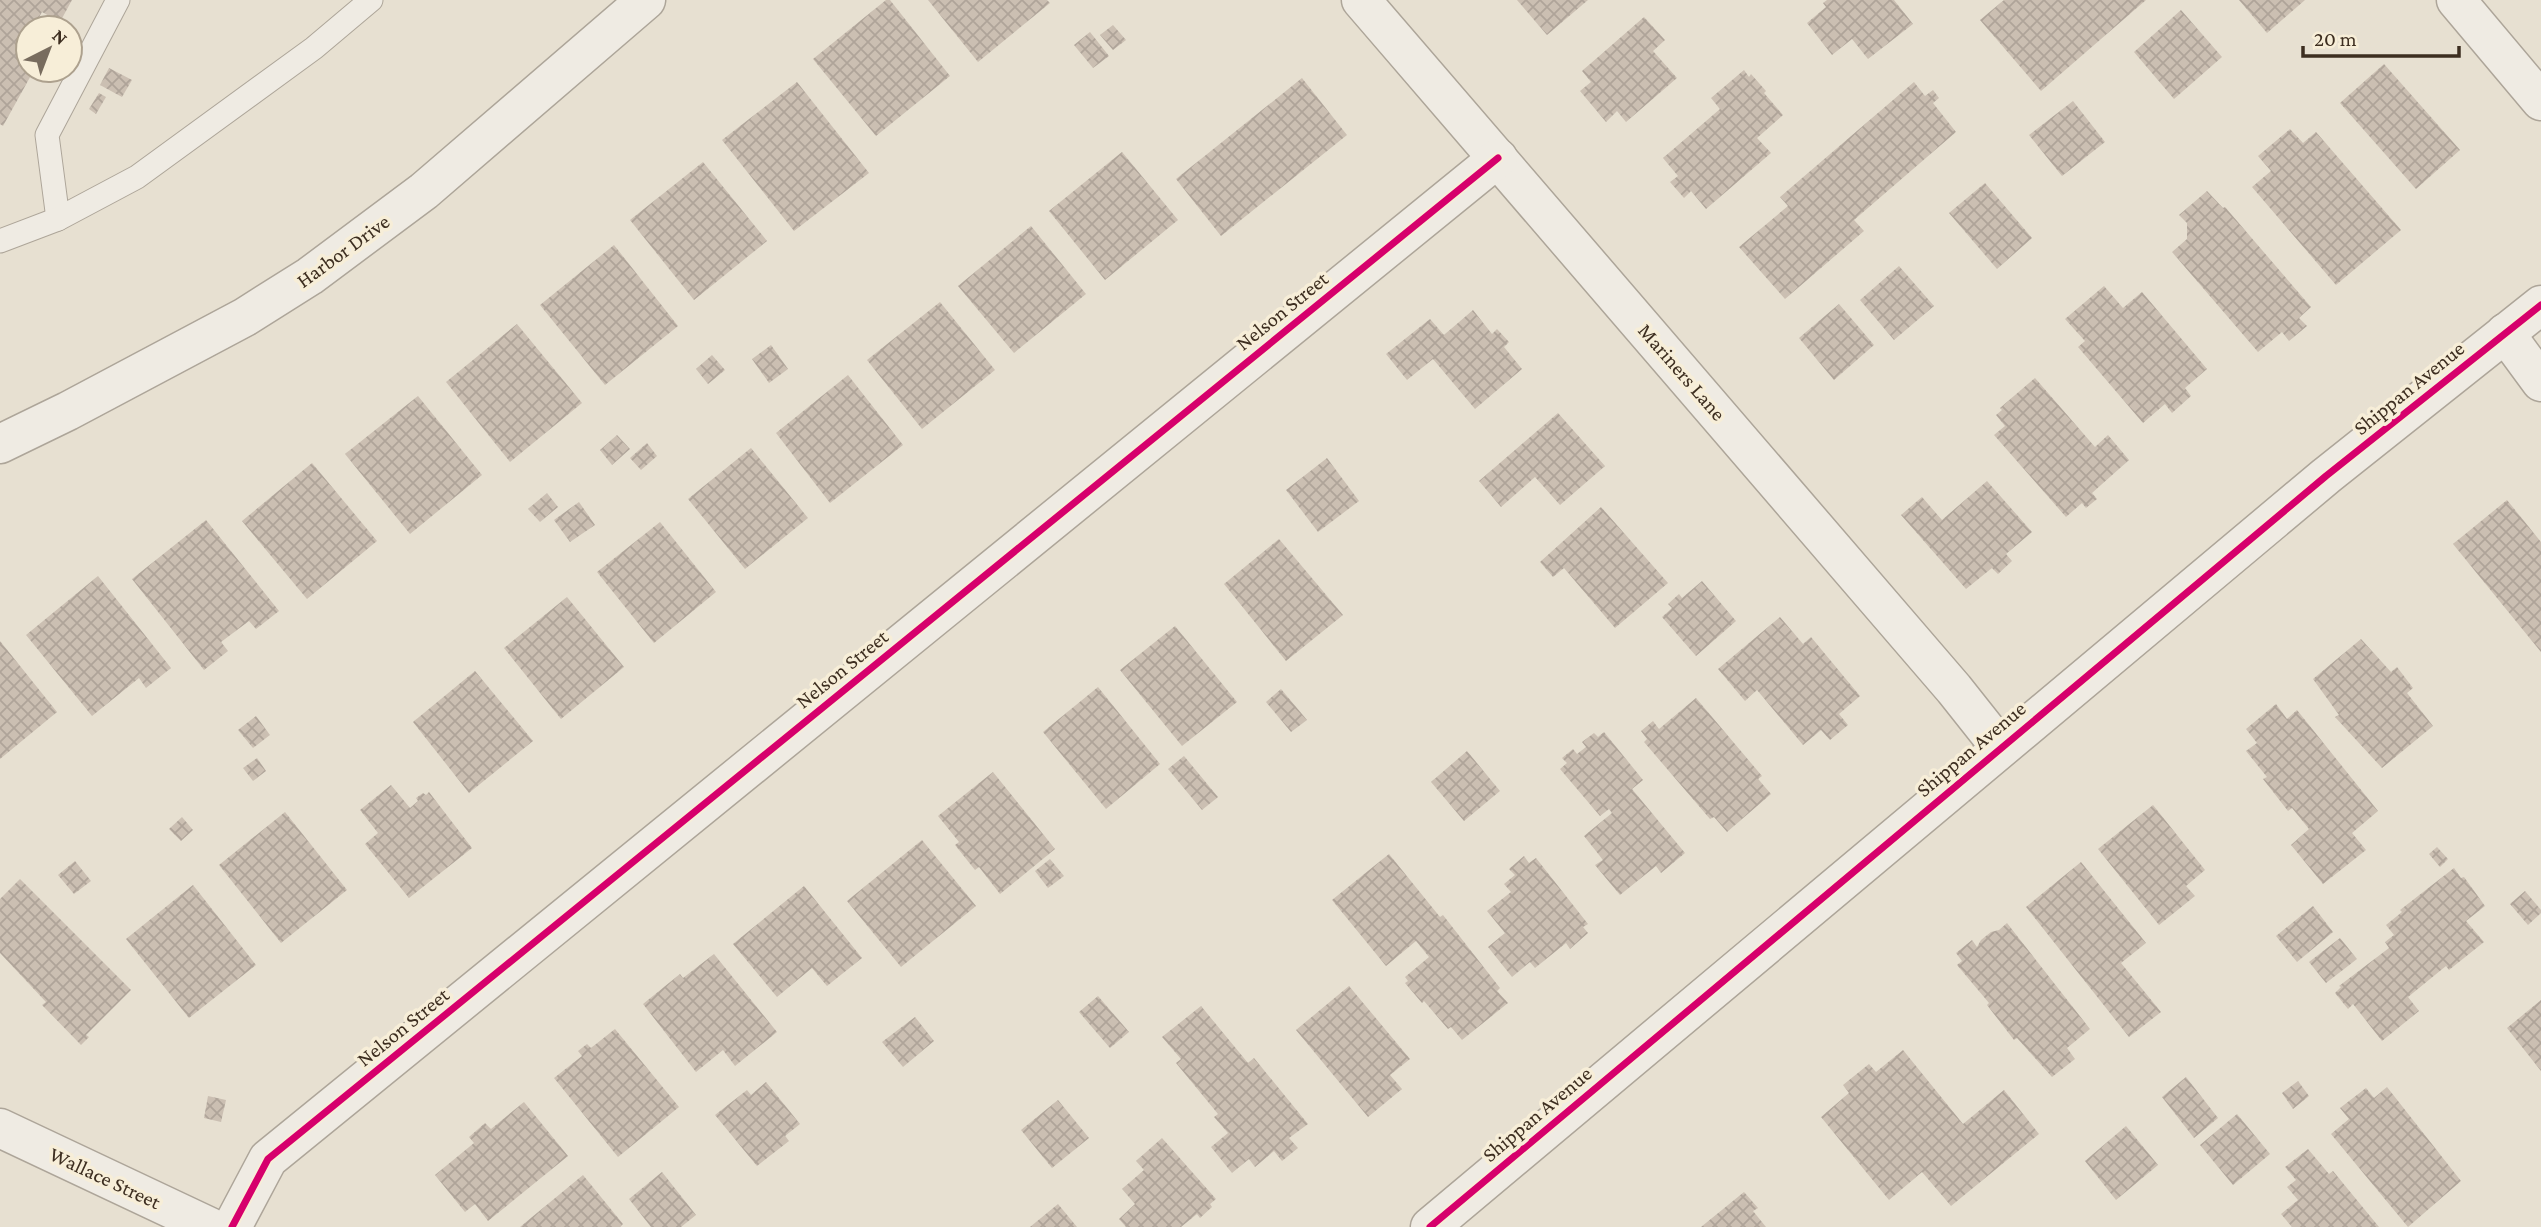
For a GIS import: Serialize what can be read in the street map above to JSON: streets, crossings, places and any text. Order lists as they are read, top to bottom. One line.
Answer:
{"streets":{"street":["Harbor Drive","Nelson Street","Mariners Lane","Shippan Avenue","Wallace Street"]},"crossings":[["Nelson Street","Mariners Lane"],["Mariners Lane","Shippan Avenue"]],"scale_bar":"20 m","north":"top right"}
